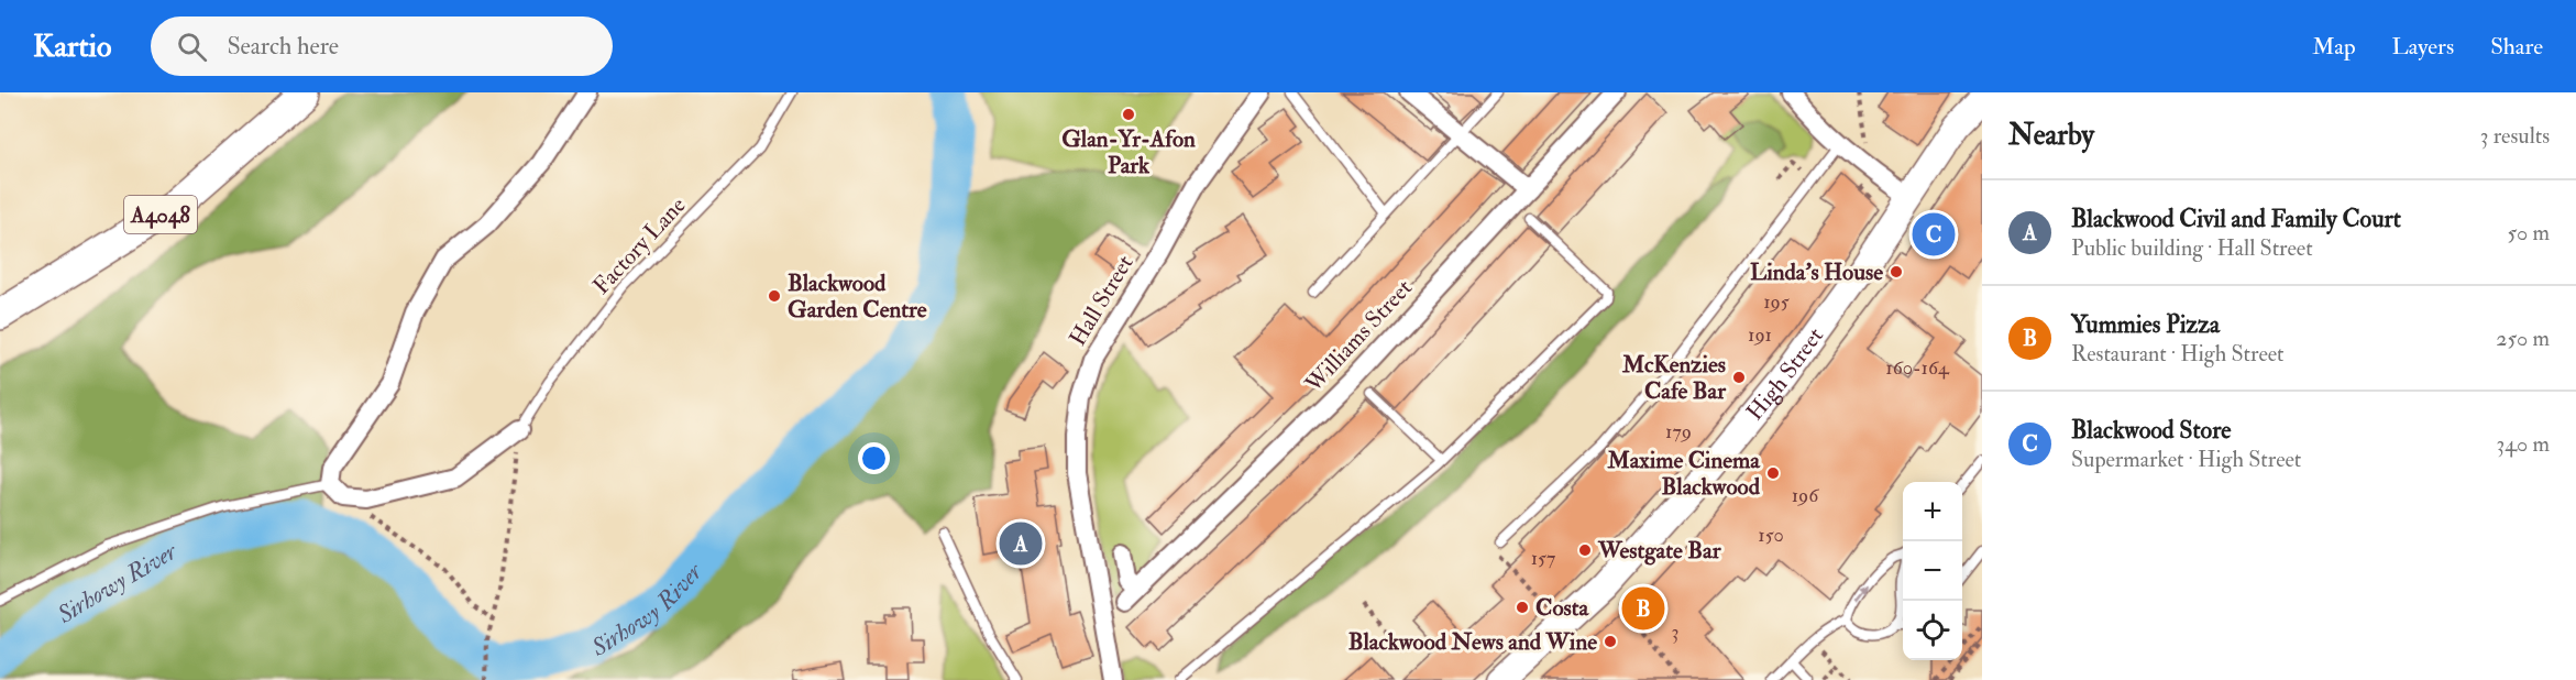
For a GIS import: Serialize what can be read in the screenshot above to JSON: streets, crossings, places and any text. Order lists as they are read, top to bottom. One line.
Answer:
{"streets":{"main road":["A4048","High Street"],"street":["Hall Street","Williams Street"],"lane":["Factory Lane"]},"water":["Sirhowy River"],"places":["Glan-Yr-Afon Park","Linda's House","Blackwood Garden Centre","McKenzies Cafe Bar","Maxime Cinema Blackwood","Westgate Bar","Costa","Blackwood News and Wine"],"house_numbers":["195","191","160-164","179","196","150","157","3"],"page":{"header":"Kartio","search":"Search here","nav":["Map","Layers","Share"],"heading":["Nearby","3 results"],"list":[{"mark":"A","name":"Blackwood Civil and Family Court","note":"Public building · Hall Street","value":"50 m"},{"mark":"B","name":"Yummies Pizza","note":"Restaurant · High Street","value":"250 m"},{"mark":"C","name":"Blackwood Store","note":"Supermarket · High Street","value":"340 m"}],"pins":["C","A","B"],"map_buttons":["+","−"]}}
